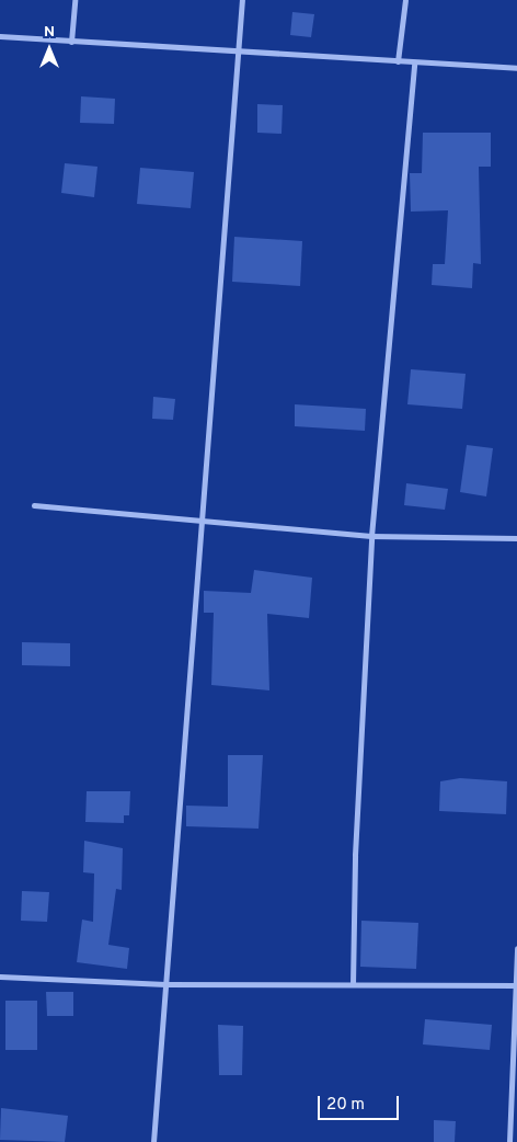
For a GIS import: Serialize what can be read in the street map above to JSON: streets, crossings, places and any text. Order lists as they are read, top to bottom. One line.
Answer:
{"scale_bar":"20 m","north":"top"}
